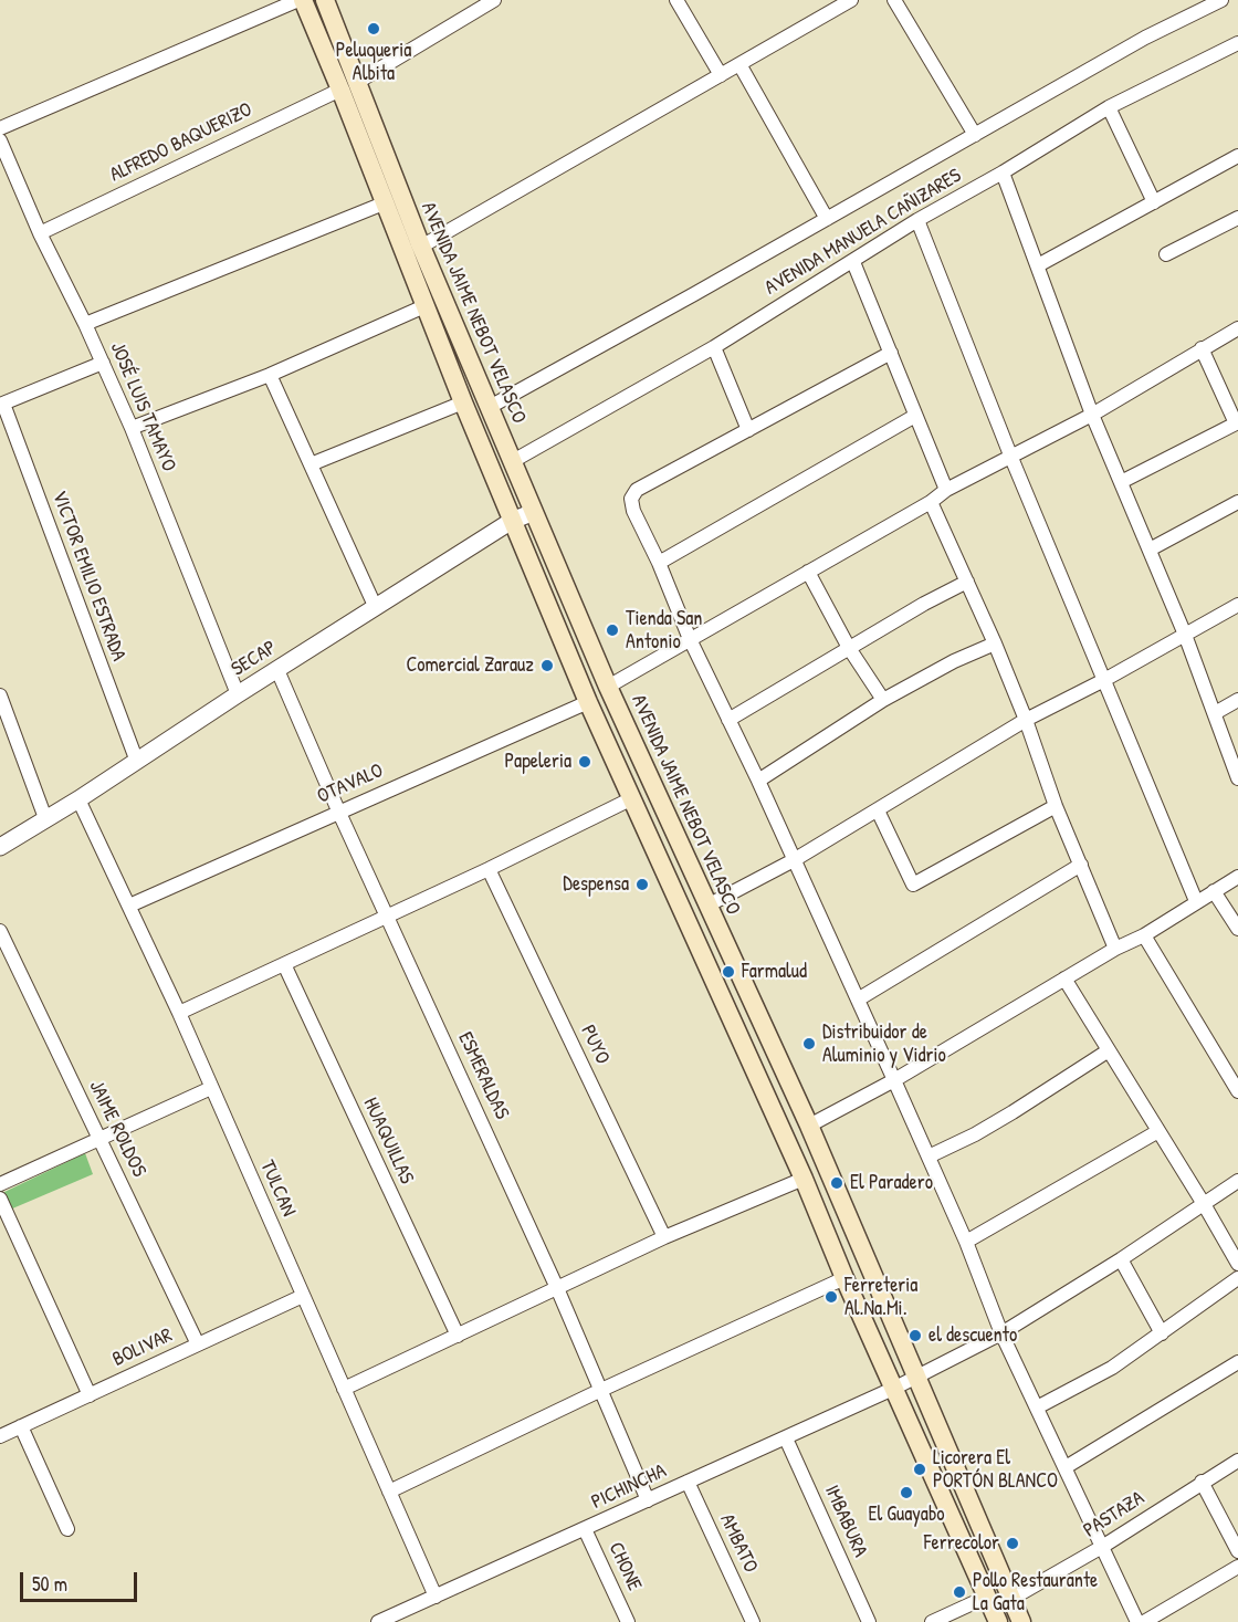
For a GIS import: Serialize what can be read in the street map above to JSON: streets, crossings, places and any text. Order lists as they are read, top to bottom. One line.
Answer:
{"streets":{"main road":["AVENIDA JAIME NEBOT VELASCO"],"street":["ALFREDO BAQUERIZO","AVENIDA MANUELA CAÑIZARES","JOSÉ LUIS TAMAYO","VICTOR EMILIO ESTRADA","SECAP","OTAVALO","PUYO","ESMERALDAS","JAIME ROLDOS","HUAQUILLAS","TULCAN","BOLIVAR","PICHINCHA","PASTAZA","IMBABURA","AMBATO","CHONE"]},"crossings":[["ALFREDO BAQUERIZO","AVENIDA JAIME NEBOT VELASCO"],["ALFREDO BAQUERIZO","JOSÉ LUIS TAMAYO"],["AVENIDA MANUELA CAÑIZARES","AVENIDA JAIME NEBOT VELASCO"],["AVENIDA JAIME NEBOT VELASCO","SECAP"],["AVENIDA JAIME NEBOT VELASCO","OTAVALO"],["AVENIDA JAIME NEBOT VELASCO","PICHINCHA"],["AVENIDA JAIME NEBOT VELASCO","PASTAZA"],["JOSÉ LUIS TAMAYO","SECAP"],["VICTOR EMILIO ESTRADA","SECAP"],["SECAP","ESMERALDAS"],["SECAP","TULCAN"],["OTAVALO","ESMERALDAS"],["OTAVALO","TULCAN"],["ESMERALDAS","PICHINCHA"],["JAIME ROLDOS","BOLIVAR"],["TULCAN","BOLIVAR"],["TULCAN","PICHINCHA"],["PICHINCHA","IMBABURA"],["PICHINCHA","AMBATO"],["PICHINCHA","CHONE"]],"places":["Peluqueria Albita","Tienda San Antonio","Comercial Zarauz","Papeleria","Despensa","Farmalud","Distribuidor de Aluminio y Vidrio","El Paradero","Ferreteria Al.Na.Mi.","el descuento","Licorera El PORTÓN BLANCO","El Guayabo","Ferrecolor","Pollo Restaurante La Gata"],"scale_bar":"50 m"}
